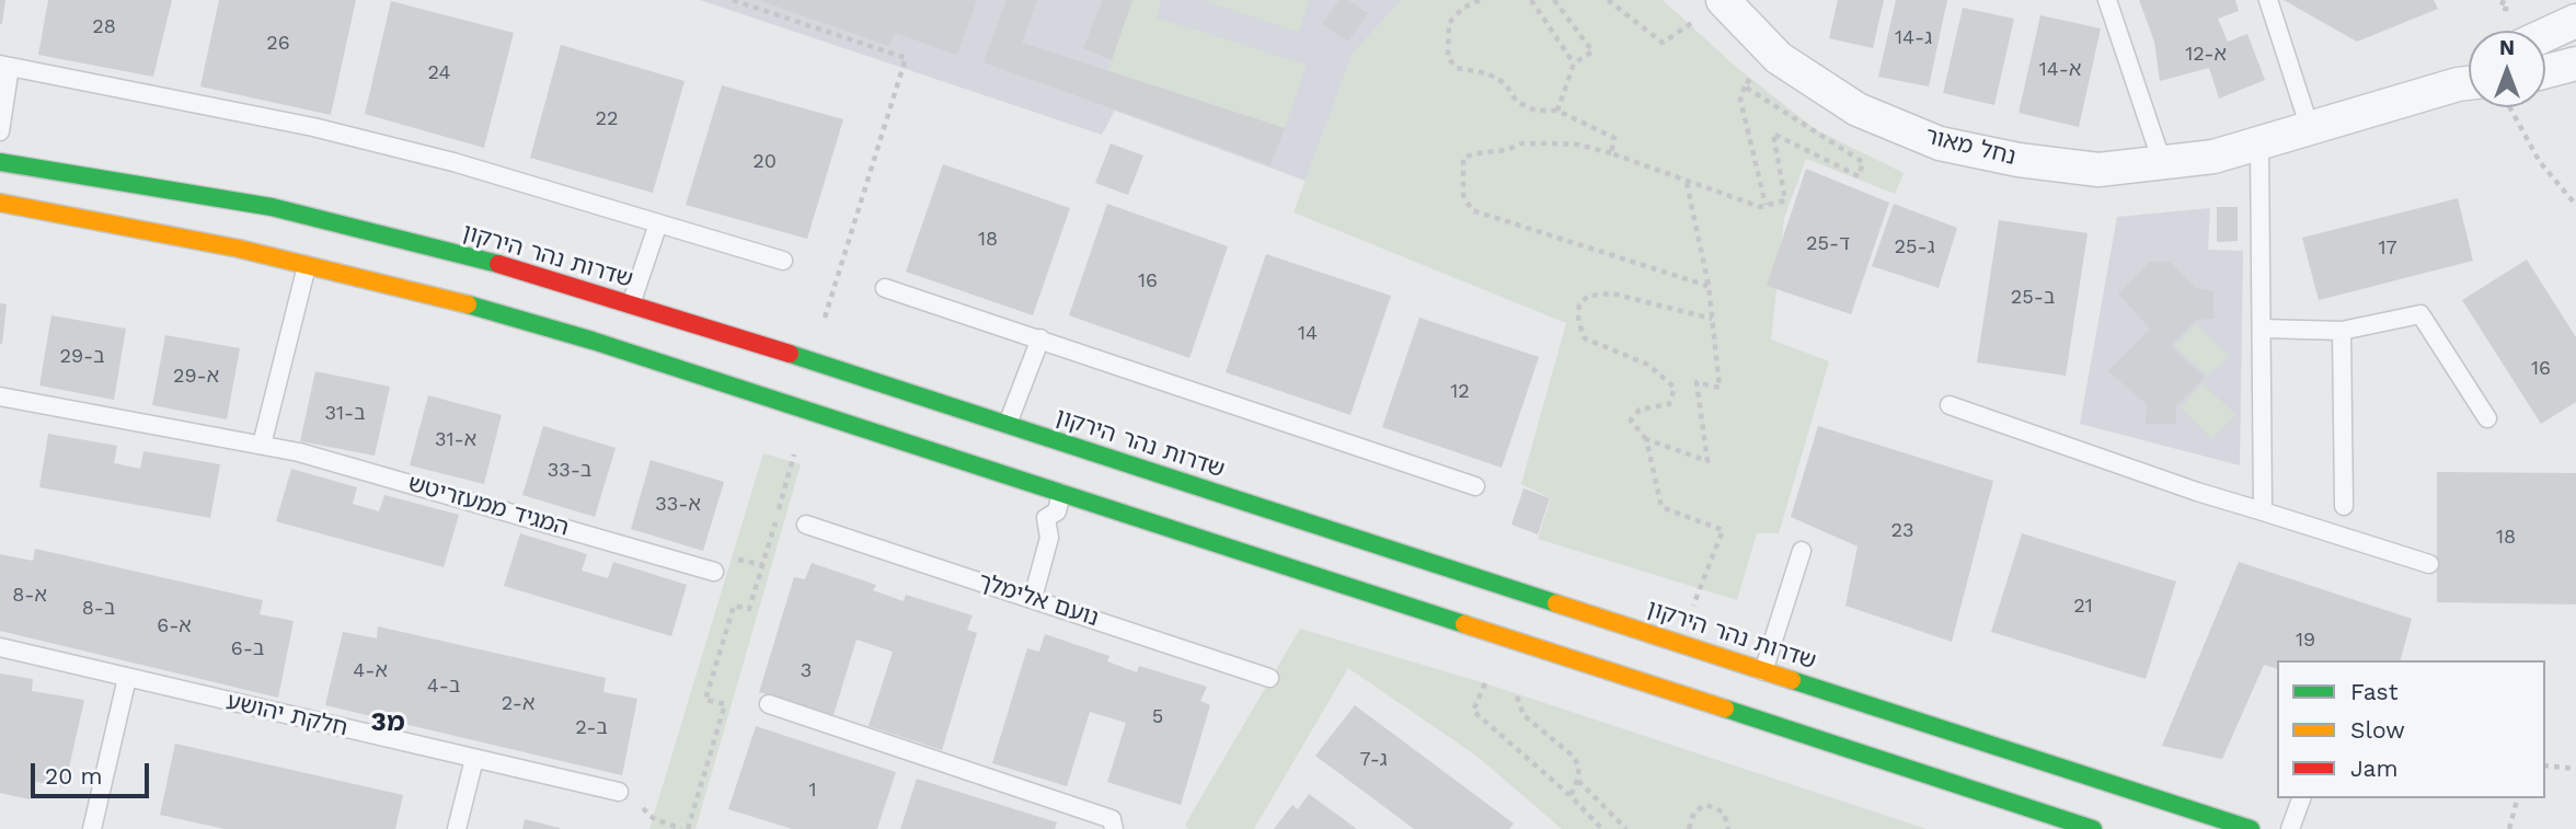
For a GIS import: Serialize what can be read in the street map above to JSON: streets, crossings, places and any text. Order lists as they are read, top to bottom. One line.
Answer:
{"streets":{"main road":["שדרות נהר הירקון"],"street":["נחל מאור"],"lane":["המגיד ממעזריטש","נועם אלימלך","חלקת יהושע"]},"districts":["מ3"],"house_numbers":["28","14-ג","26","12-א","14-א","24","22","20","18","25-ד","25-ג","17","16","25-ב","14","29-ב","16","29-א","12","31-ב","31-א","33-ב","33-א","23","18","8-א","21","8-ב","6-א","19","6-ב","4-א","3","4-ב","2-א","5","2-ב","7-ג","1"],"legend":["Fast","Slow","Jam"],"scale_bar":"20 m","north":"top"}
